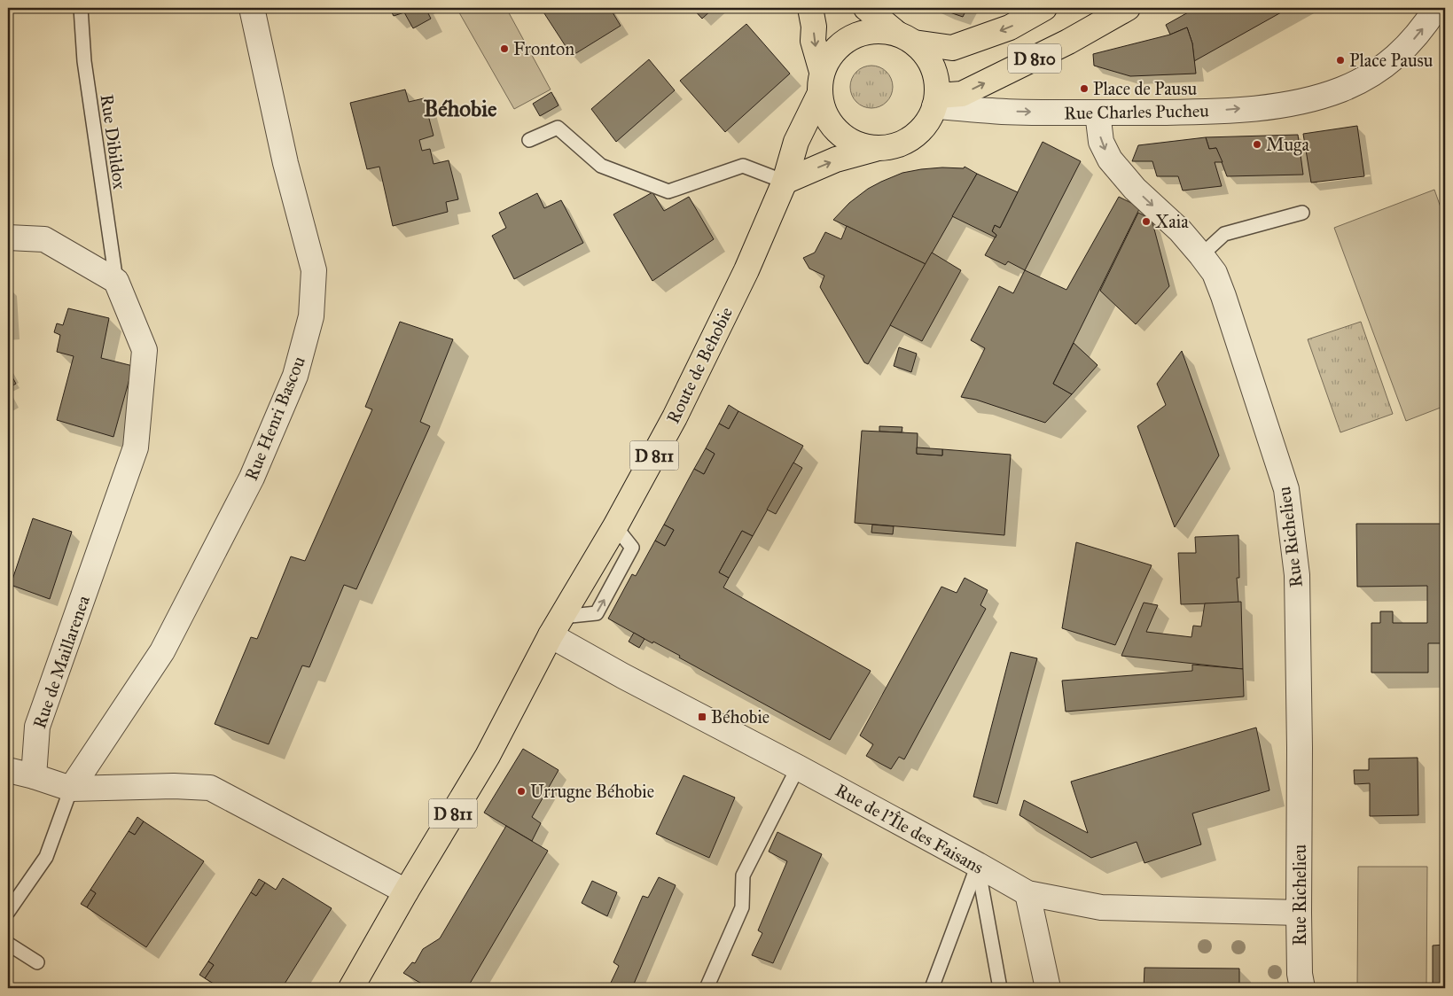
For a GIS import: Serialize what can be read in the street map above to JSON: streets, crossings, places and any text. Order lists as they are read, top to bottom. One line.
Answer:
{"streets":{"main road":["D 810","Route de Behobie","D 811"],"street":["Rue Charles Pucheu","Rue Henri Bascou","Rue Richelieu","Rue de Maillarenea","Rue de l'Île des Faisans"],"lane":["Rue Dibildox"]},"crossings":[["D 810","Rue Charles Pucheu"],["D 810","Route de Behobie"],["Rue Charles Pucheu","Route de Behobie"],["Rue Charles Pucheu","Rue Richelieu"],["Rue Dibildox","Rue de Maillarenea"],["Route de Behobie","D 811"],["Route de Behobie","Rue de l'Île des Faisans"],["D 811","Rue de l'Île des Faisans"],["Rue Richelieu","Rue de l'Île des Faisans"]],"one_way":["Rue Charles Pucheu"],"districts":["Béhobie"],"places":{"other":["Fronton","Place Pausu","Place de Pausu","Muga","Xaia","Urrugne Béhobie"],"transit":["Béhobie"]}}
